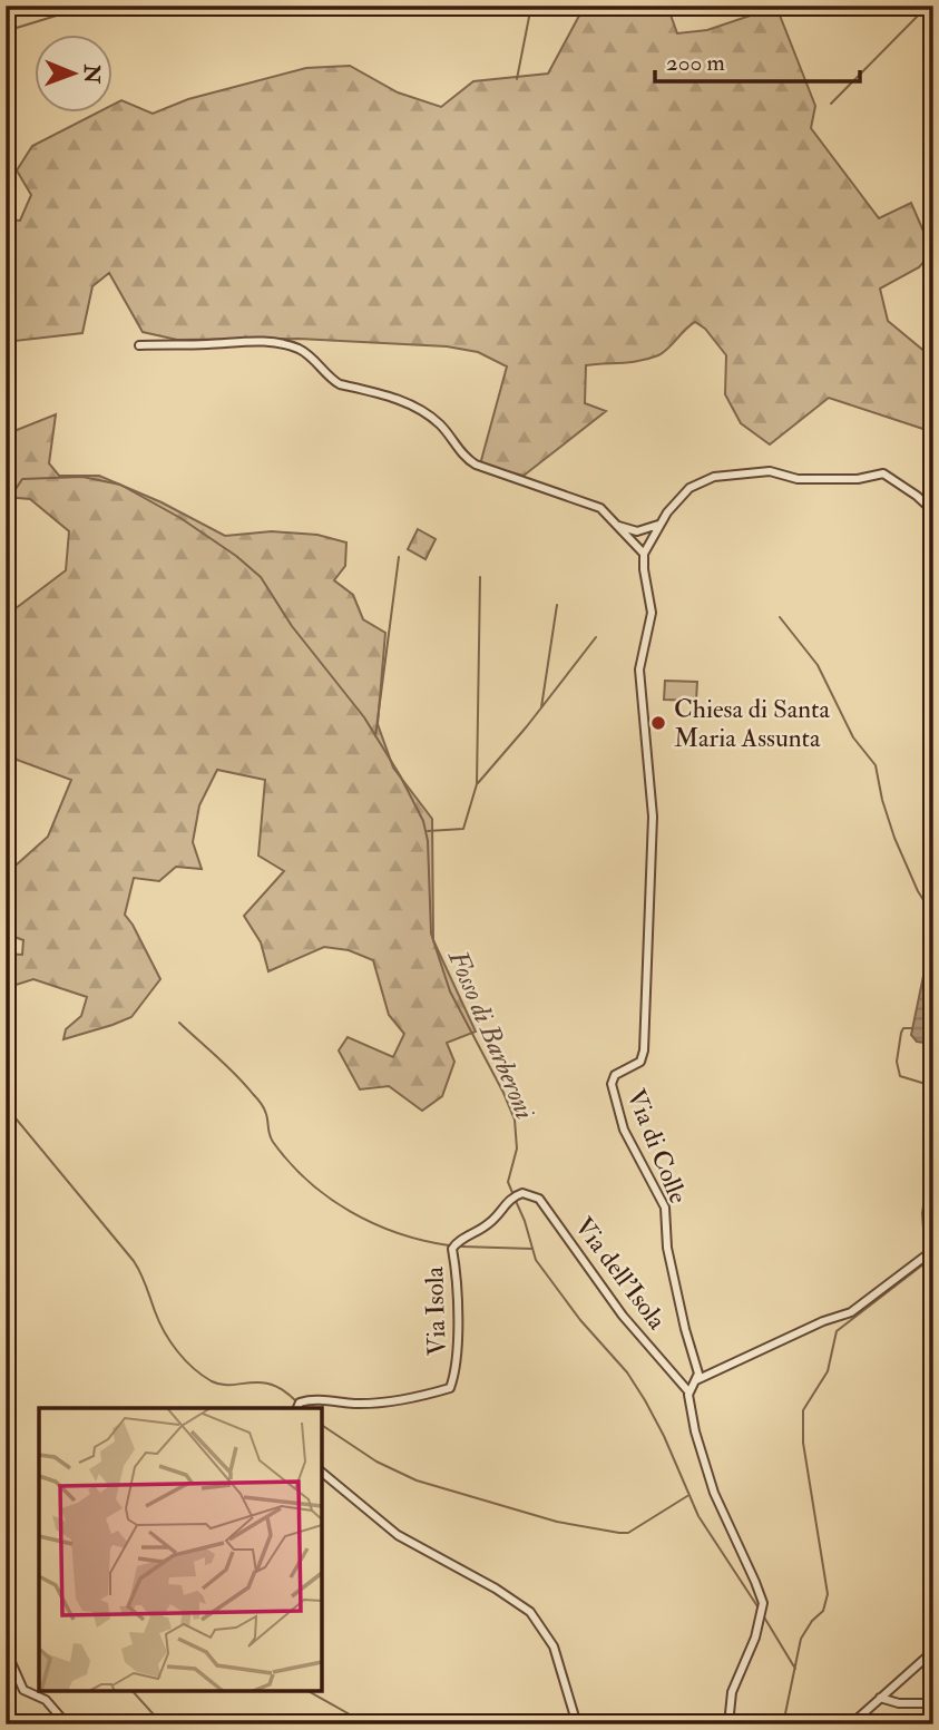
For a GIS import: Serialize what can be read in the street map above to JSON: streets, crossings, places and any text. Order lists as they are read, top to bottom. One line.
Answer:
{"streets":{"street":["Via di Colle","Via dell'Isola","Via Isola"]},"crossings":[["Via dell'Isola","Via Isola"]],"water":["Fosso di Barberoni"],"places":["Chiesa di Santa Maria Assunta"],"scale_bar":"200 m","north":"right"}
